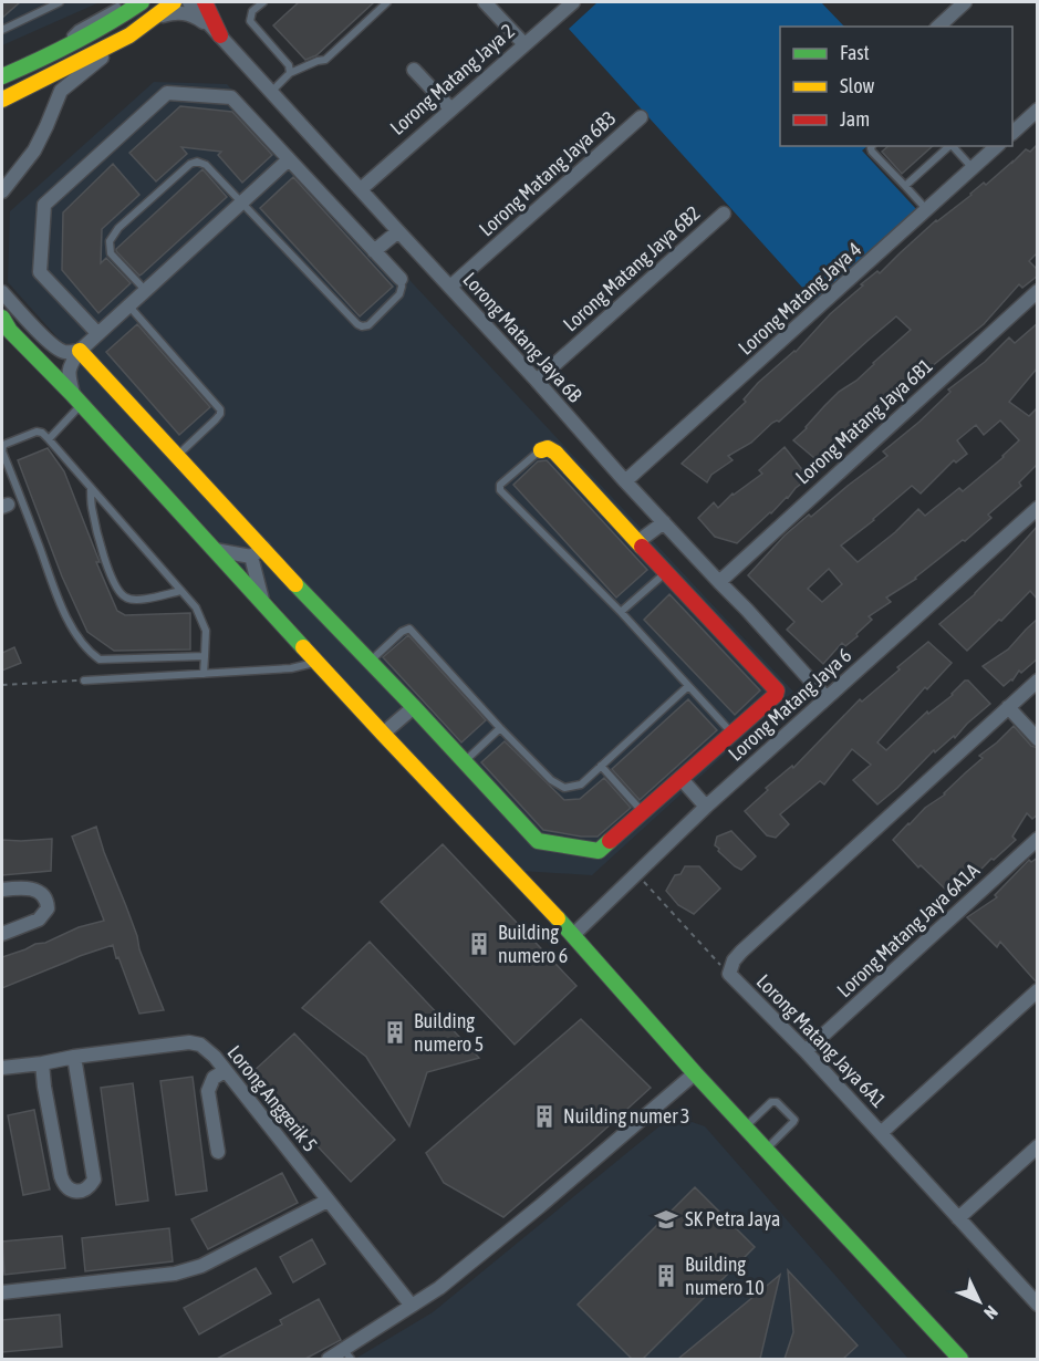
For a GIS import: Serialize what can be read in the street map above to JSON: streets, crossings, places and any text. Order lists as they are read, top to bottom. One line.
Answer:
{"streets":{"street":["Lorong Matang Jaya 2","Lorong Matang Jaya 6B3","Lorong Matang Jaya 6B2","Lorong Matang Jaya 4","Lorong Matang Jaya 6B","Lorong Matang Jaya 6B1","Lorong Matang Jaya 6","Lorong Matang Jaya 6A1A","Lorong Matang Jaya 6A1","Lorong Anggerik 5"]},"crossings":[["Lorong Matang Jaya 2","Lorong Matang Jaya 6B"],["Lorong Matang Jaya 6B3","Lorong Matang Jaya 6B"],["Lorong Matang Jaya 6B2","Lorong Matang Jaya 6B"],["Lorong Matang Jaya 4","Lorong Matang Jaya 6B"],["Lorong Matang Jaya 6B","Lorong Matang Jaya 6B1"],["Lorong Matang Jaya 6B","Lorong Matang Jaya 6"],["Lorong Matang Jaya 6A1A","Lorong Matang Jaya 6A1"]],"places":{"building":["Building numero 6","Building numero 5","Nuilding numer 3","Building numero 10"],"school or university":["SK Petra Jaya"]},"legend":["Fast","Slow","Jam"],"north":"bottom right"}
